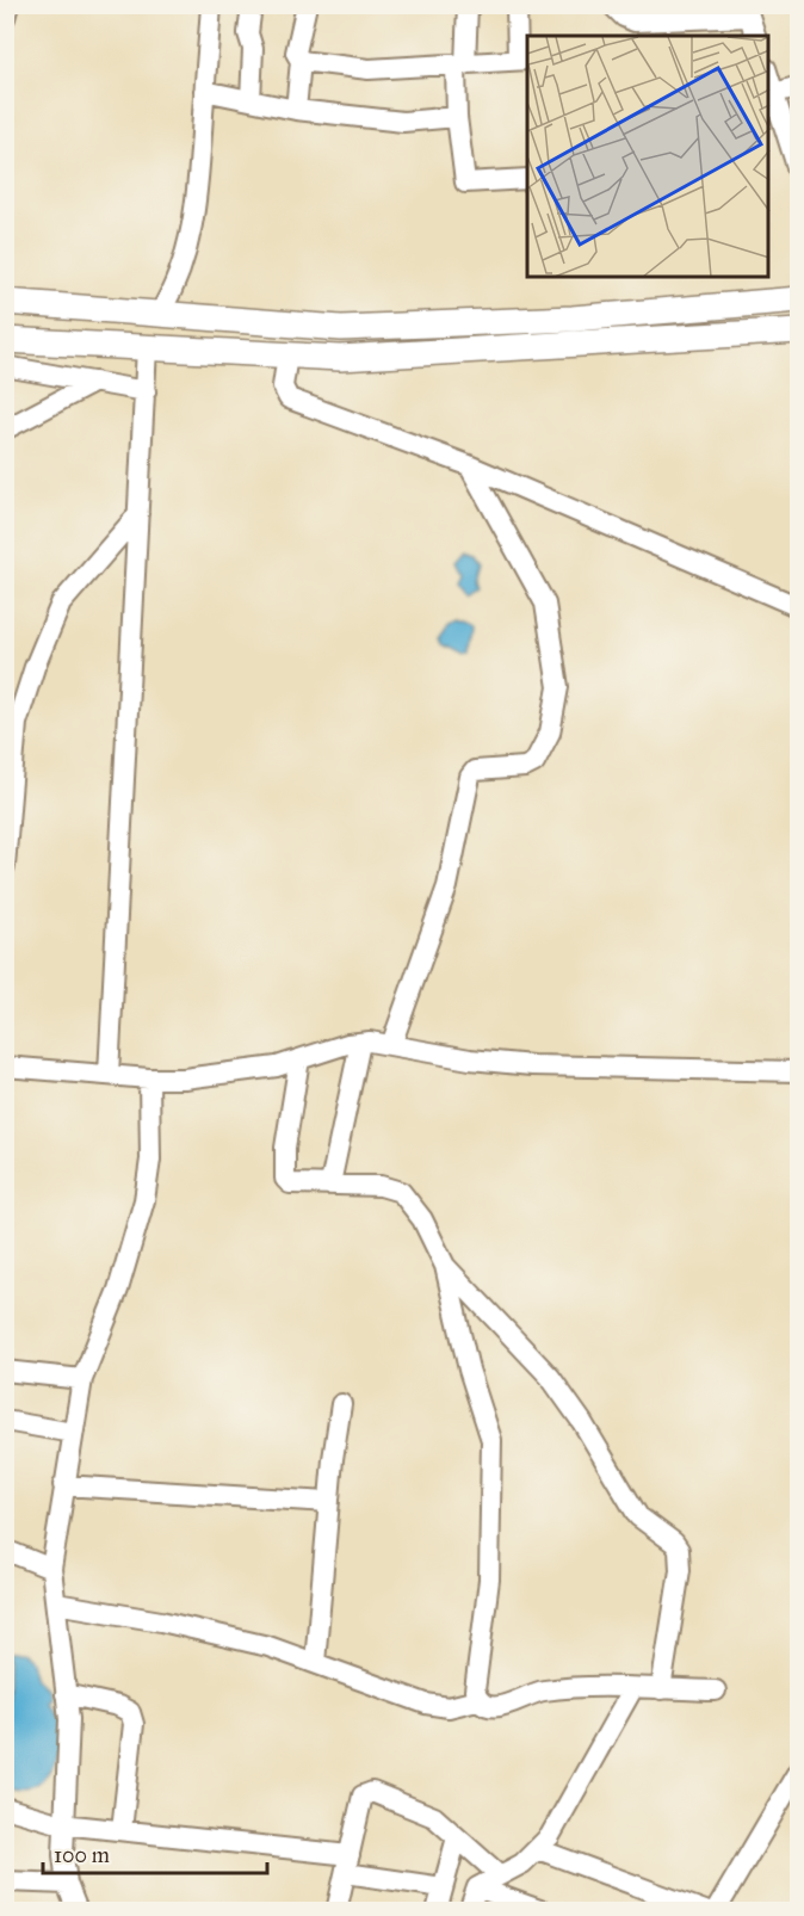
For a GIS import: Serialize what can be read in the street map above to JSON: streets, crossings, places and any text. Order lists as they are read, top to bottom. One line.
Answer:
{"scale_bar":"100 m"}
